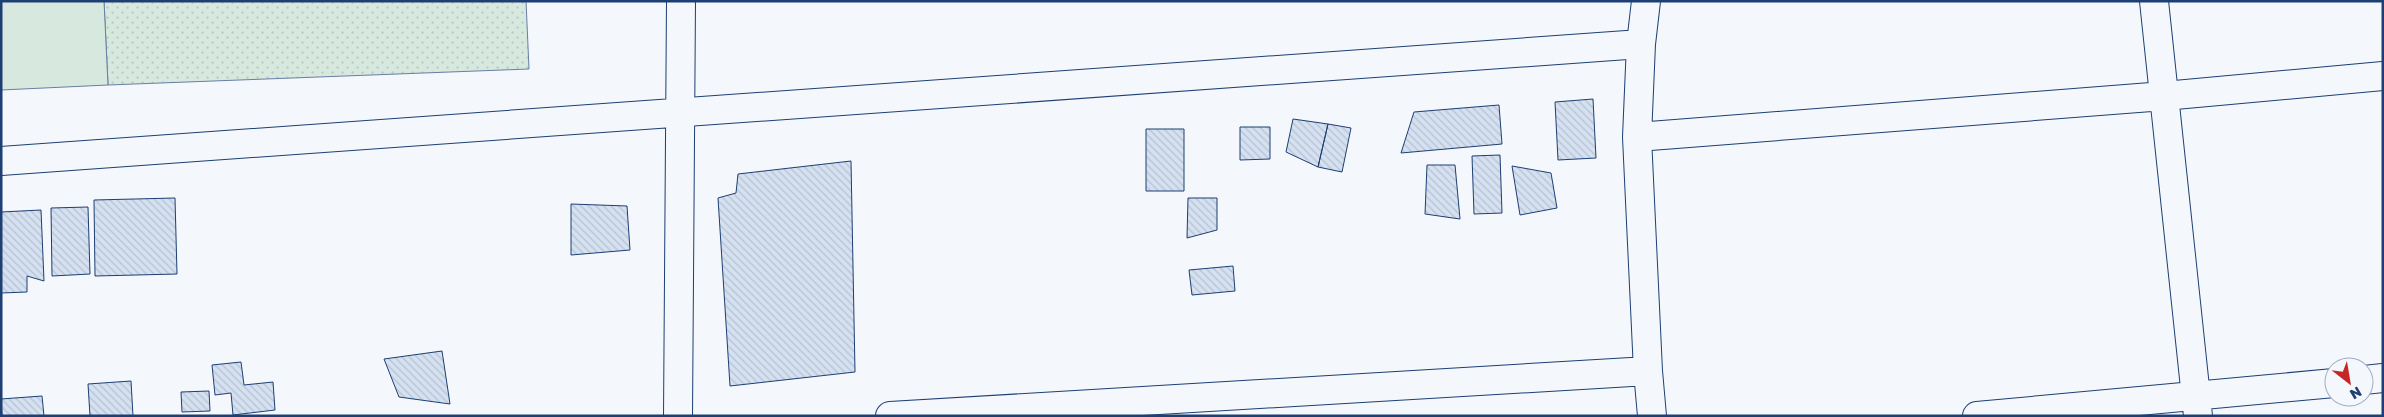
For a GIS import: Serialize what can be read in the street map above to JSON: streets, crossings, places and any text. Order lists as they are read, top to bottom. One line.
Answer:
{"north":"bottom right"}
